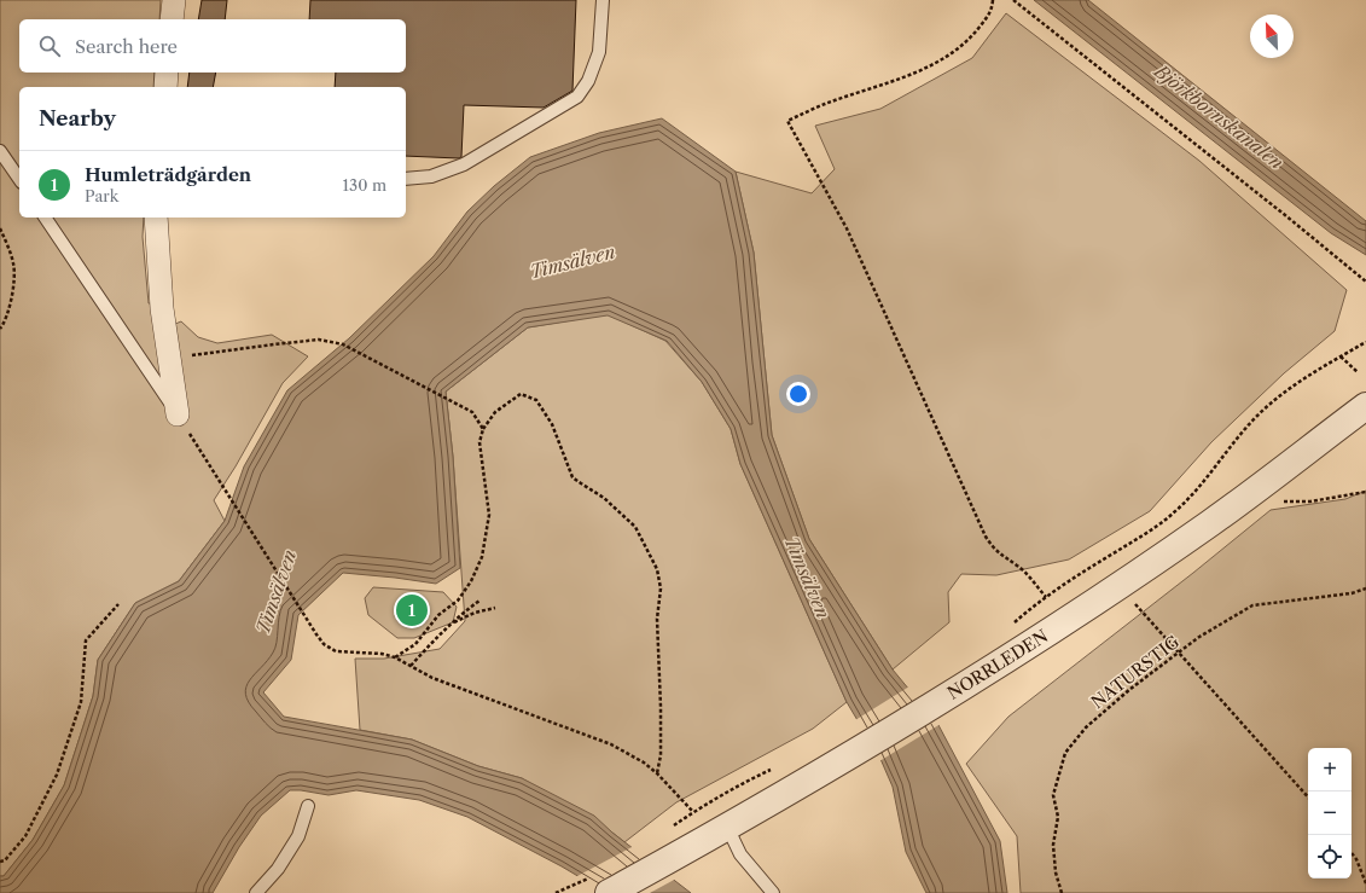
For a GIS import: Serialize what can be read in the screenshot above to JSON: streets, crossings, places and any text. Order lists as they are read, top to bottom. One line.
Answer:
{"streets":{"street":["NORRLEDEN"],"path":["NATURSTIG"]},"water":["Björkbornskanalen","Timsälven"],"north":"top left","page":{"search":"Search here","heading":"Nearby","list":[{"mark":"1","name":"Humleträdgården","note":"Park","value":"130 m"}],"pins":"1","map_buttons":["+","−"]}}
